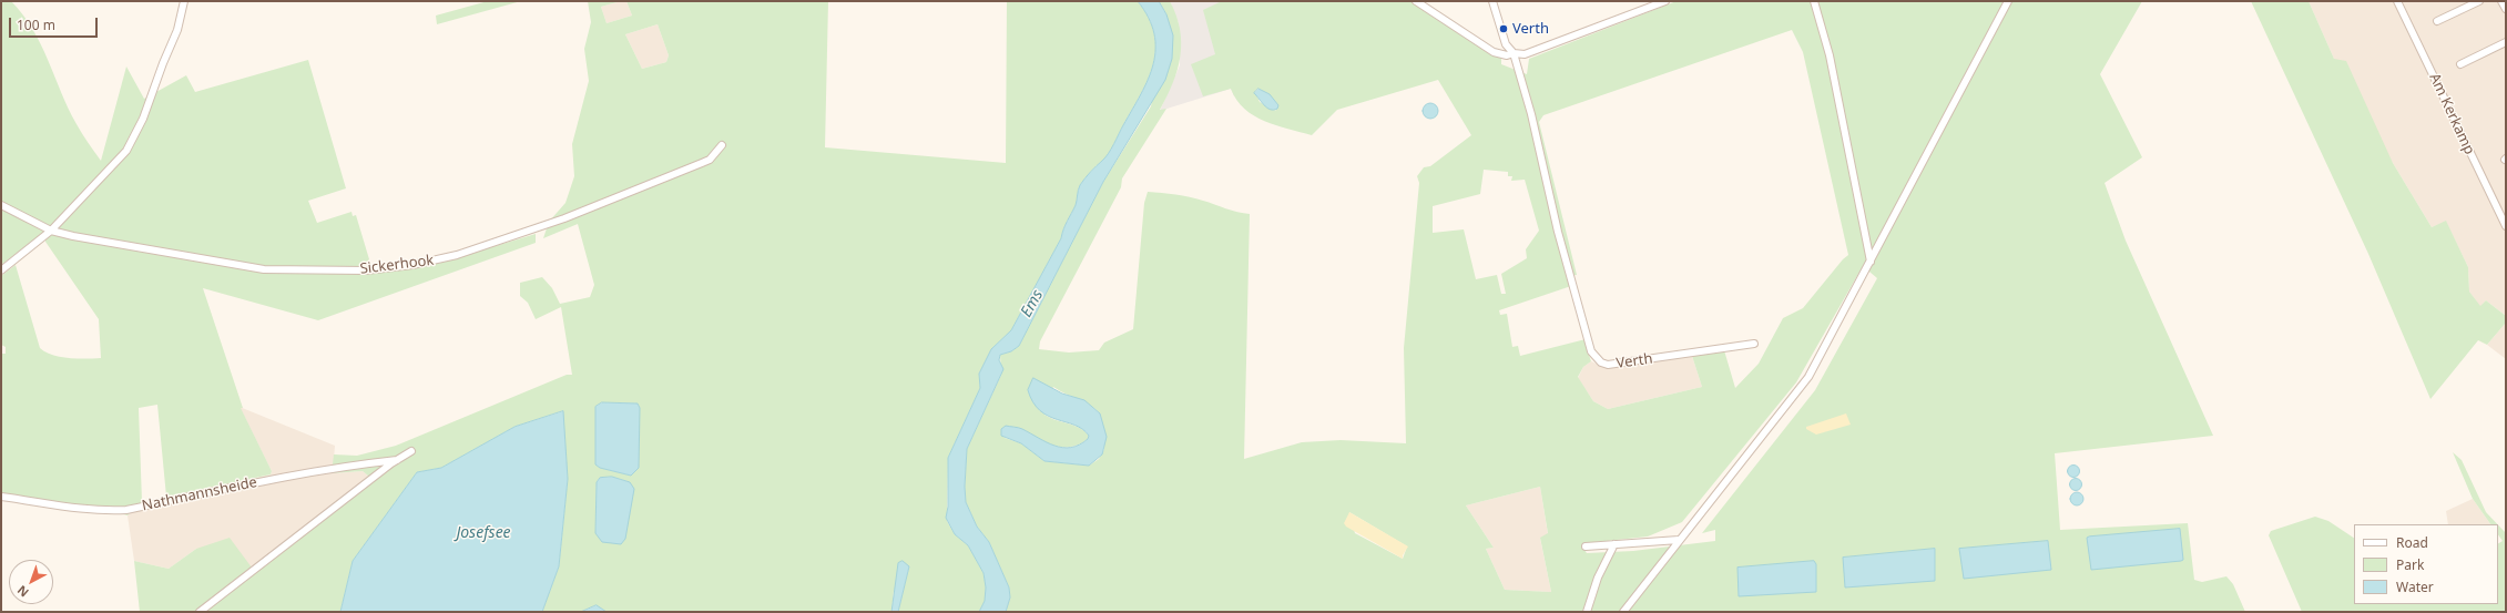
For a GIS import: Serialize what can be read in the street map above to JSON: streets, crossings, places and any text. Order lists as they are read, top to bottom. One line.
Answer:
{"streets":{"street":["Am Kerkamp","Sickerhook","Verth","Nathmannsheide"]},"water":["Ems","Josefsee"],"places":["Verth"],"legend":["Road","Park","Water"],"scale_bar":"100 m","north":"bottom left"}
